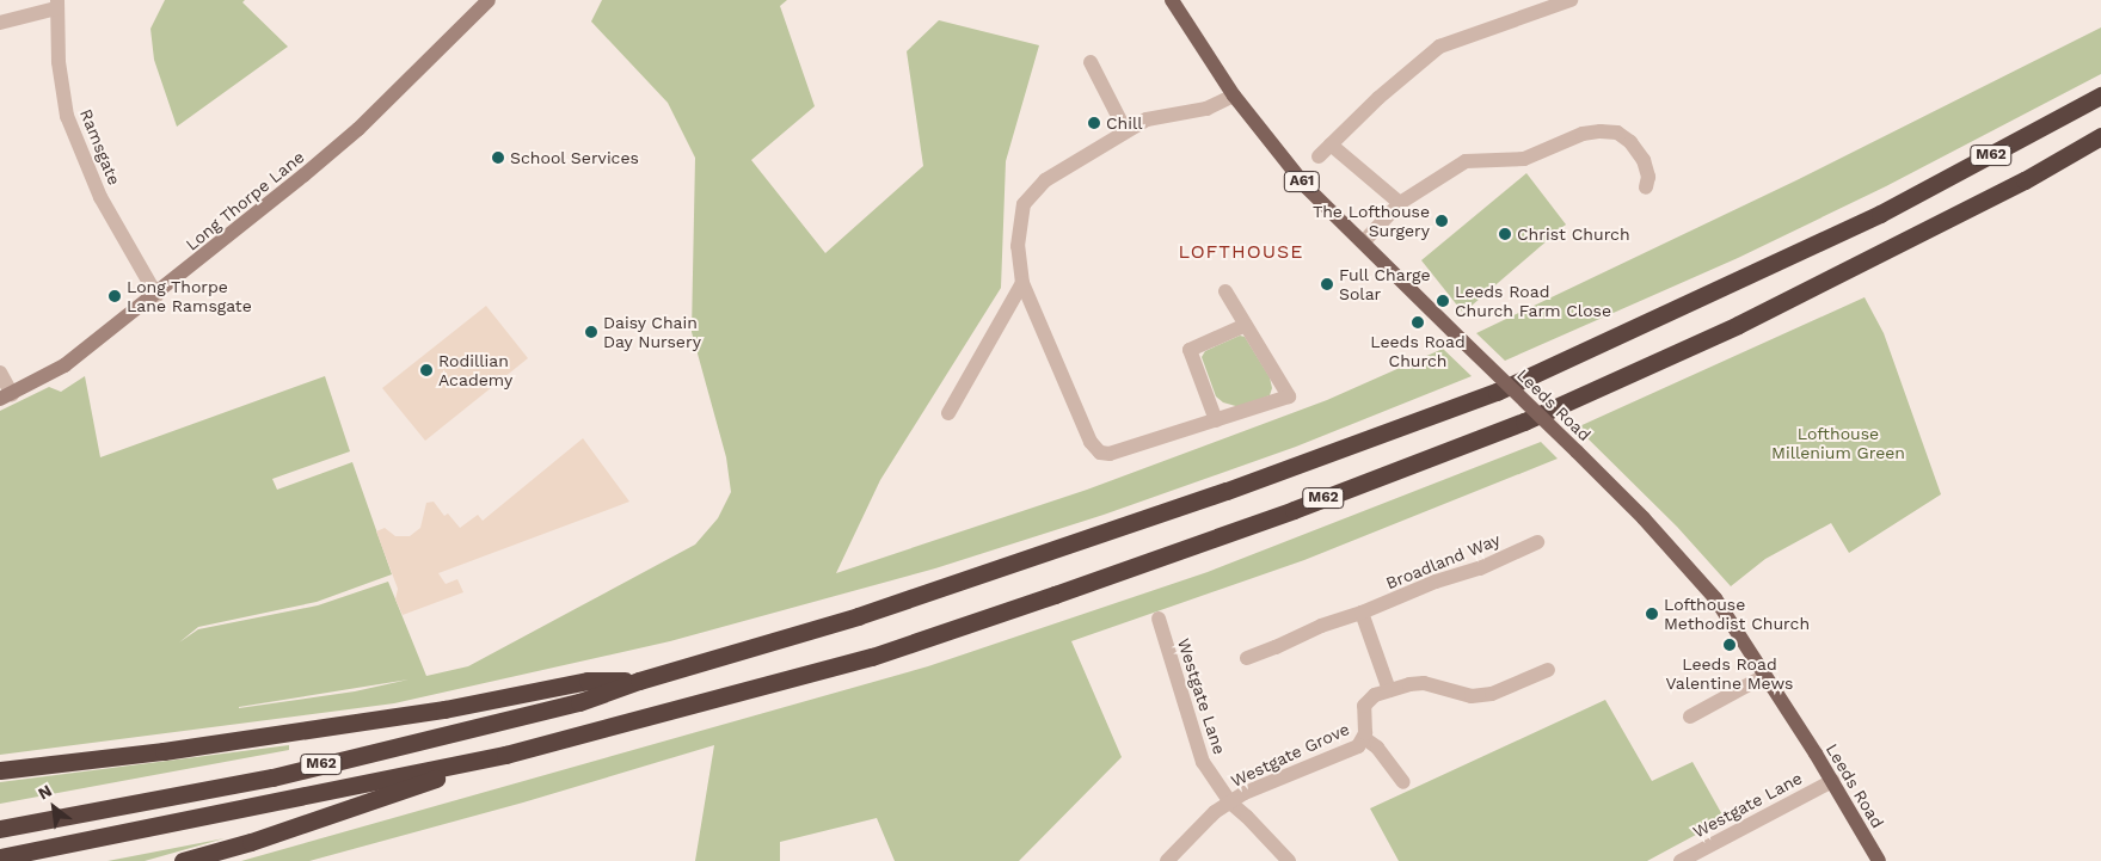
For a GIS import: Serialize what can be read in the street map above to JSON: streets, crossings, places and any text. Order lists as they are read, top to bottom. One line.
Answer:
{"streets":{"highway":["M62"],"main road":["A61","Long Thorpe Lane","Leeds Road"],"street":["Ramsgate","Broadland Way","Westgate Lane","Westgate Grove"]},"crossings":[["Ramsgate","Long Thorpe Lane"],["Leeds Road","Westgate Lane"],["Westgate Lane","Westgate Grove"]],"districts":["LOFTHOUSE"],"parks":["Lofthouse Millenium Green"],"places":["Chill","School Services","The Lofthouse Surgery","Christ Church","Full Charge Solar","Long Thorpe Lane Ramsgate","Leeds Road Church Farm Close","Leeds Road Church","Daisy Chain Day Nursery","Rodillian Academy","Lofthouse Methodist Church","Leeds Road Valentine Mews"],"north":"top left"}
